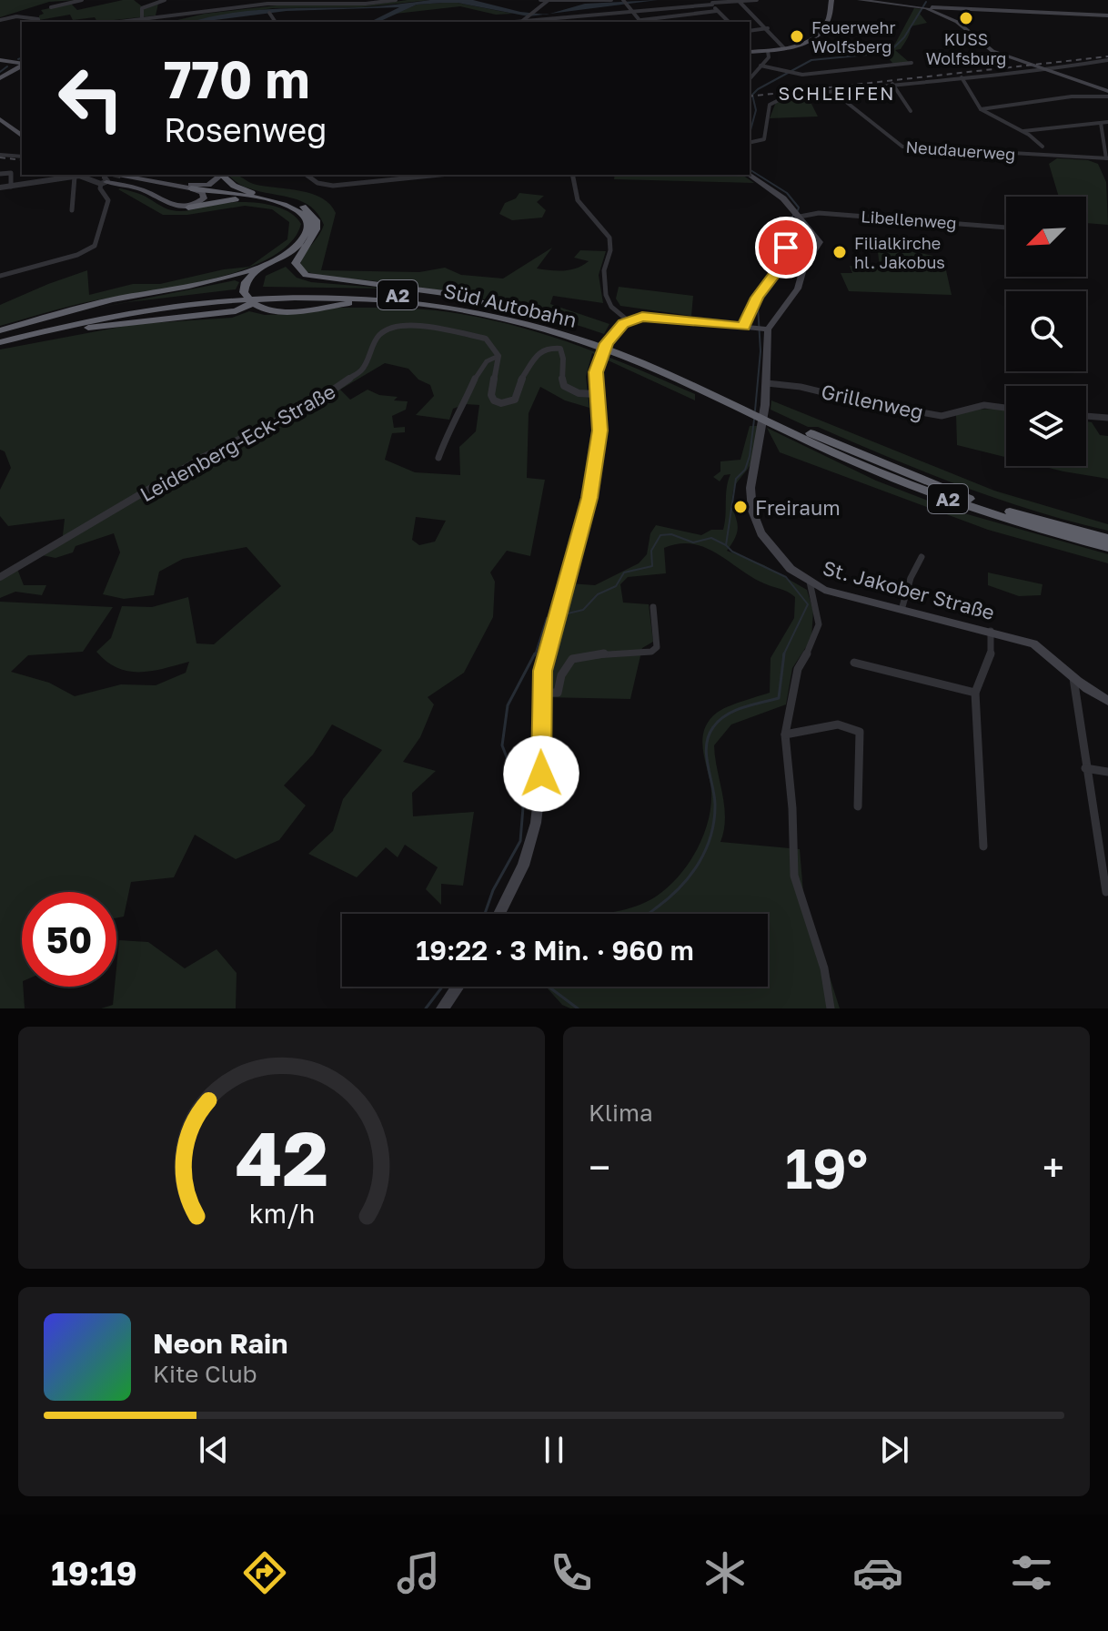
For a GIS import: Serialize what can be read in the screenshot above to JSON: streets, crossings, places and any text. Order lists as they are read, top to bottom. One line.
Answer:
{"streets":{"highway":["A2","Süd Autobahn"],"main road":["St. Jakober Straße"],"street":["Neudauerweg","Libellenweg","Grillenweg","Leidenberg-Eck-Straße"]},"crossings":[["Grillenweg","St. Jakober Straße"]],"districts":["SCHLEIFEN"],"places":["KUSS Wolfsburg","Feuerwehr Wolfsberg","Filialkirche hl. Jakobus","Freiraum"],"north":"bottom left","page":{"turn":["770 m","Rosenweg"],"limit":"50","trip":"19:22 · 3 Min. · 960 m","tile":"Klima","heat":["−","19°","+"],"song":["Neon Rain","Kite Club"],"tabs":"19:19","gauge":["42","km/h"]}}
